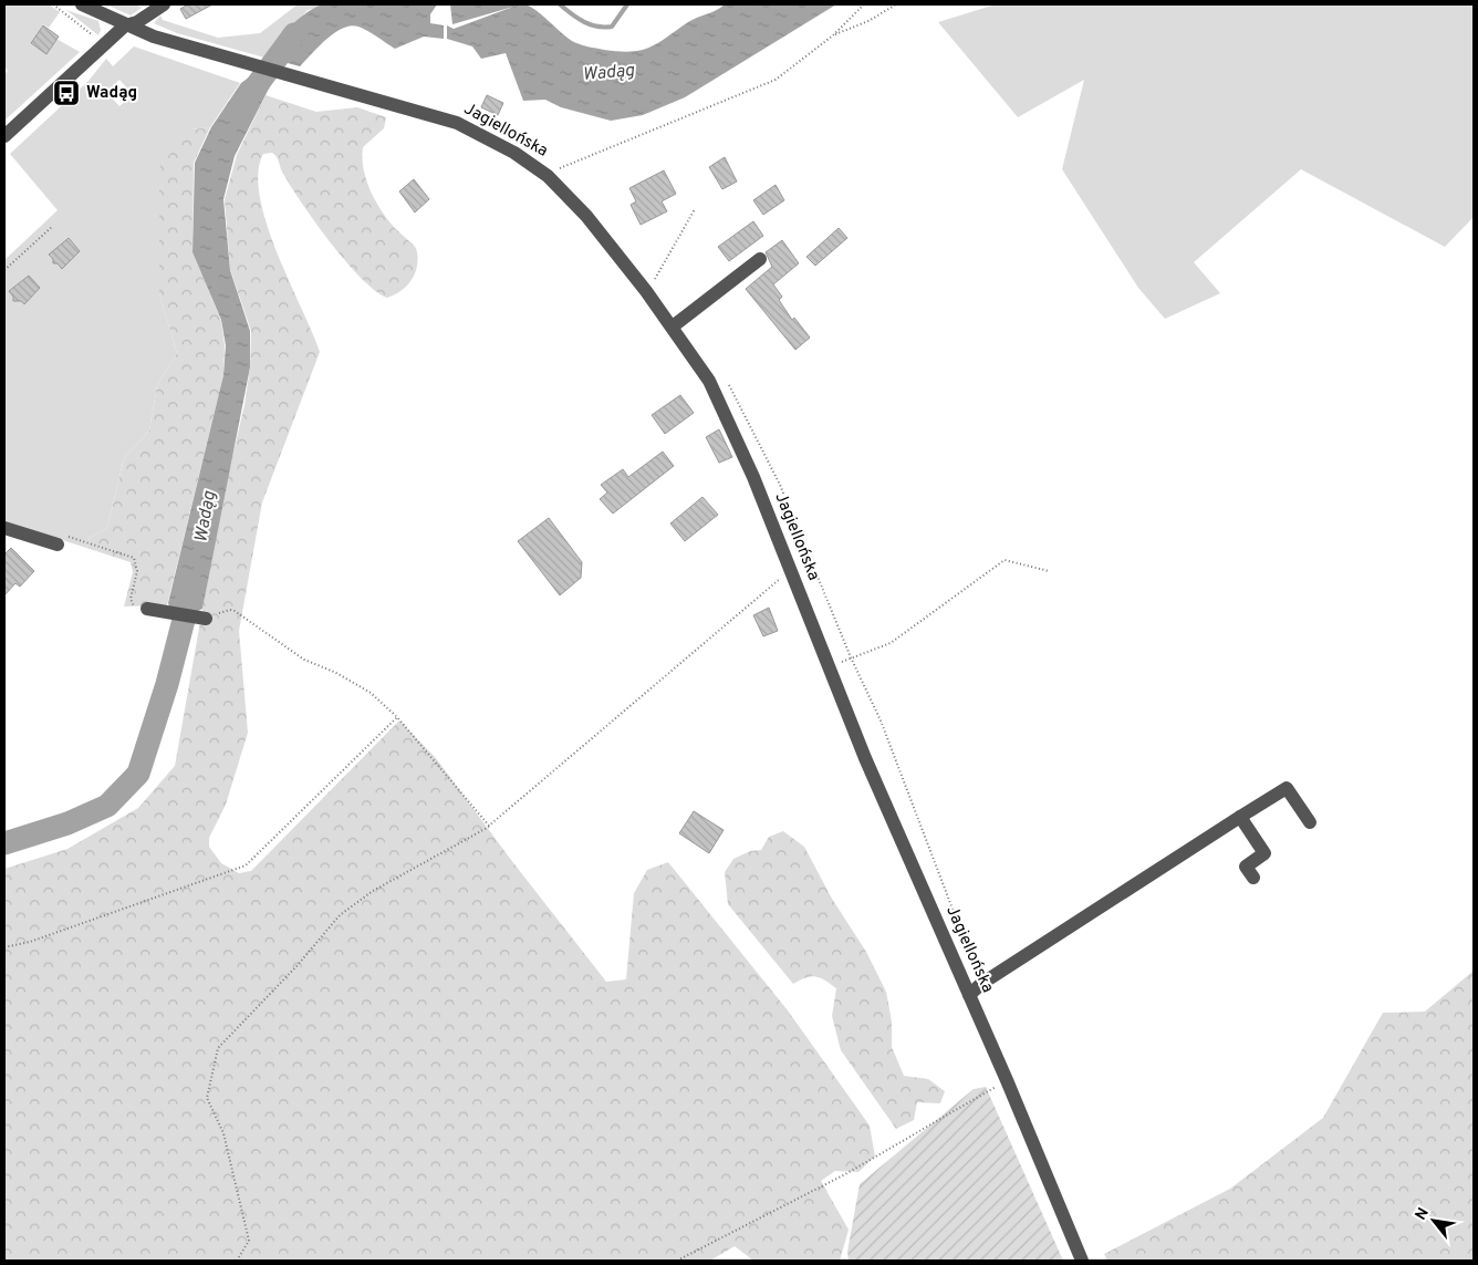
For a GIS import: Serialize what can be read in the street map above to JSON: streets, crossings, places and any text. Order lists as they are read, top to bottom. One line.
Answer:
{"streets":{"street":["Jagiellońska"]},"water":["Wadąg"],"places":{"bus stop":["Wadąg"]},"north":"top left"}
